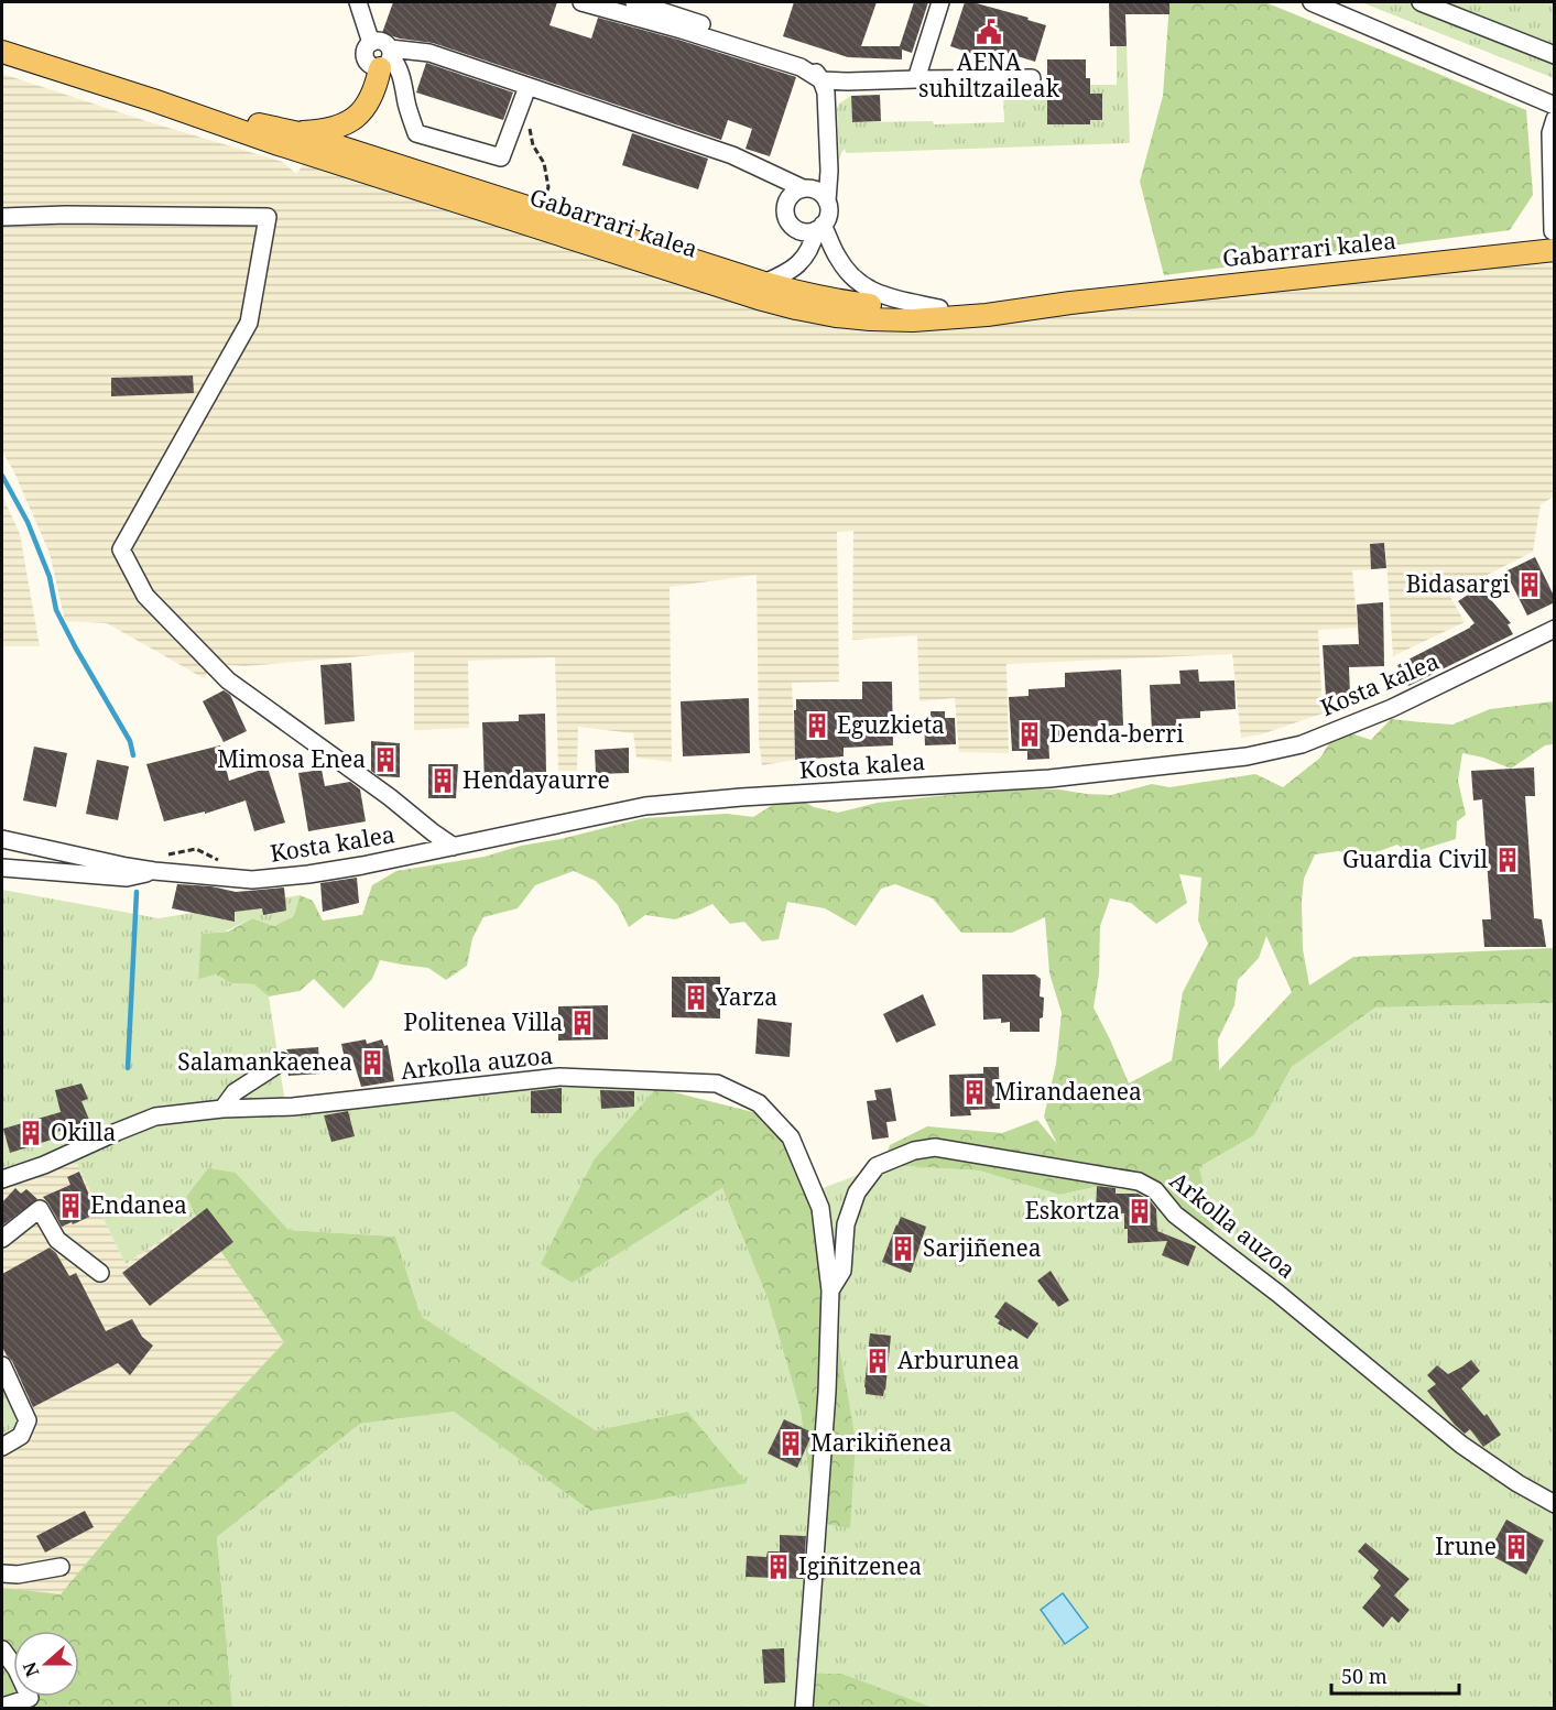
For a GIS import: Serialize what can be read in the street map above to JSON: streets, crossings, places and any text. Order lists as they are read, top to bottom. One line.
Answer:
{"streets":{"main road":["Gabarrari kalea"],"street":["Kosta kalea","Arkolla auzoa"]},"places":{"public building":["AENA suhiltzaileak"],"building":["Bidasargi","Eguzkieta","Denda-berri","Mimosa Enea","Hendayaurre","Guardia Civil","Yarza","Politenea Villa","Salamankaenea","Mirandaenea","Okilla","Endanea","Eskortza","Sarjiñenea","Arburunea","Marikiñenea","Irune","Igiñitzenea"]},"scale_bar":"50 m","north":"left"}
